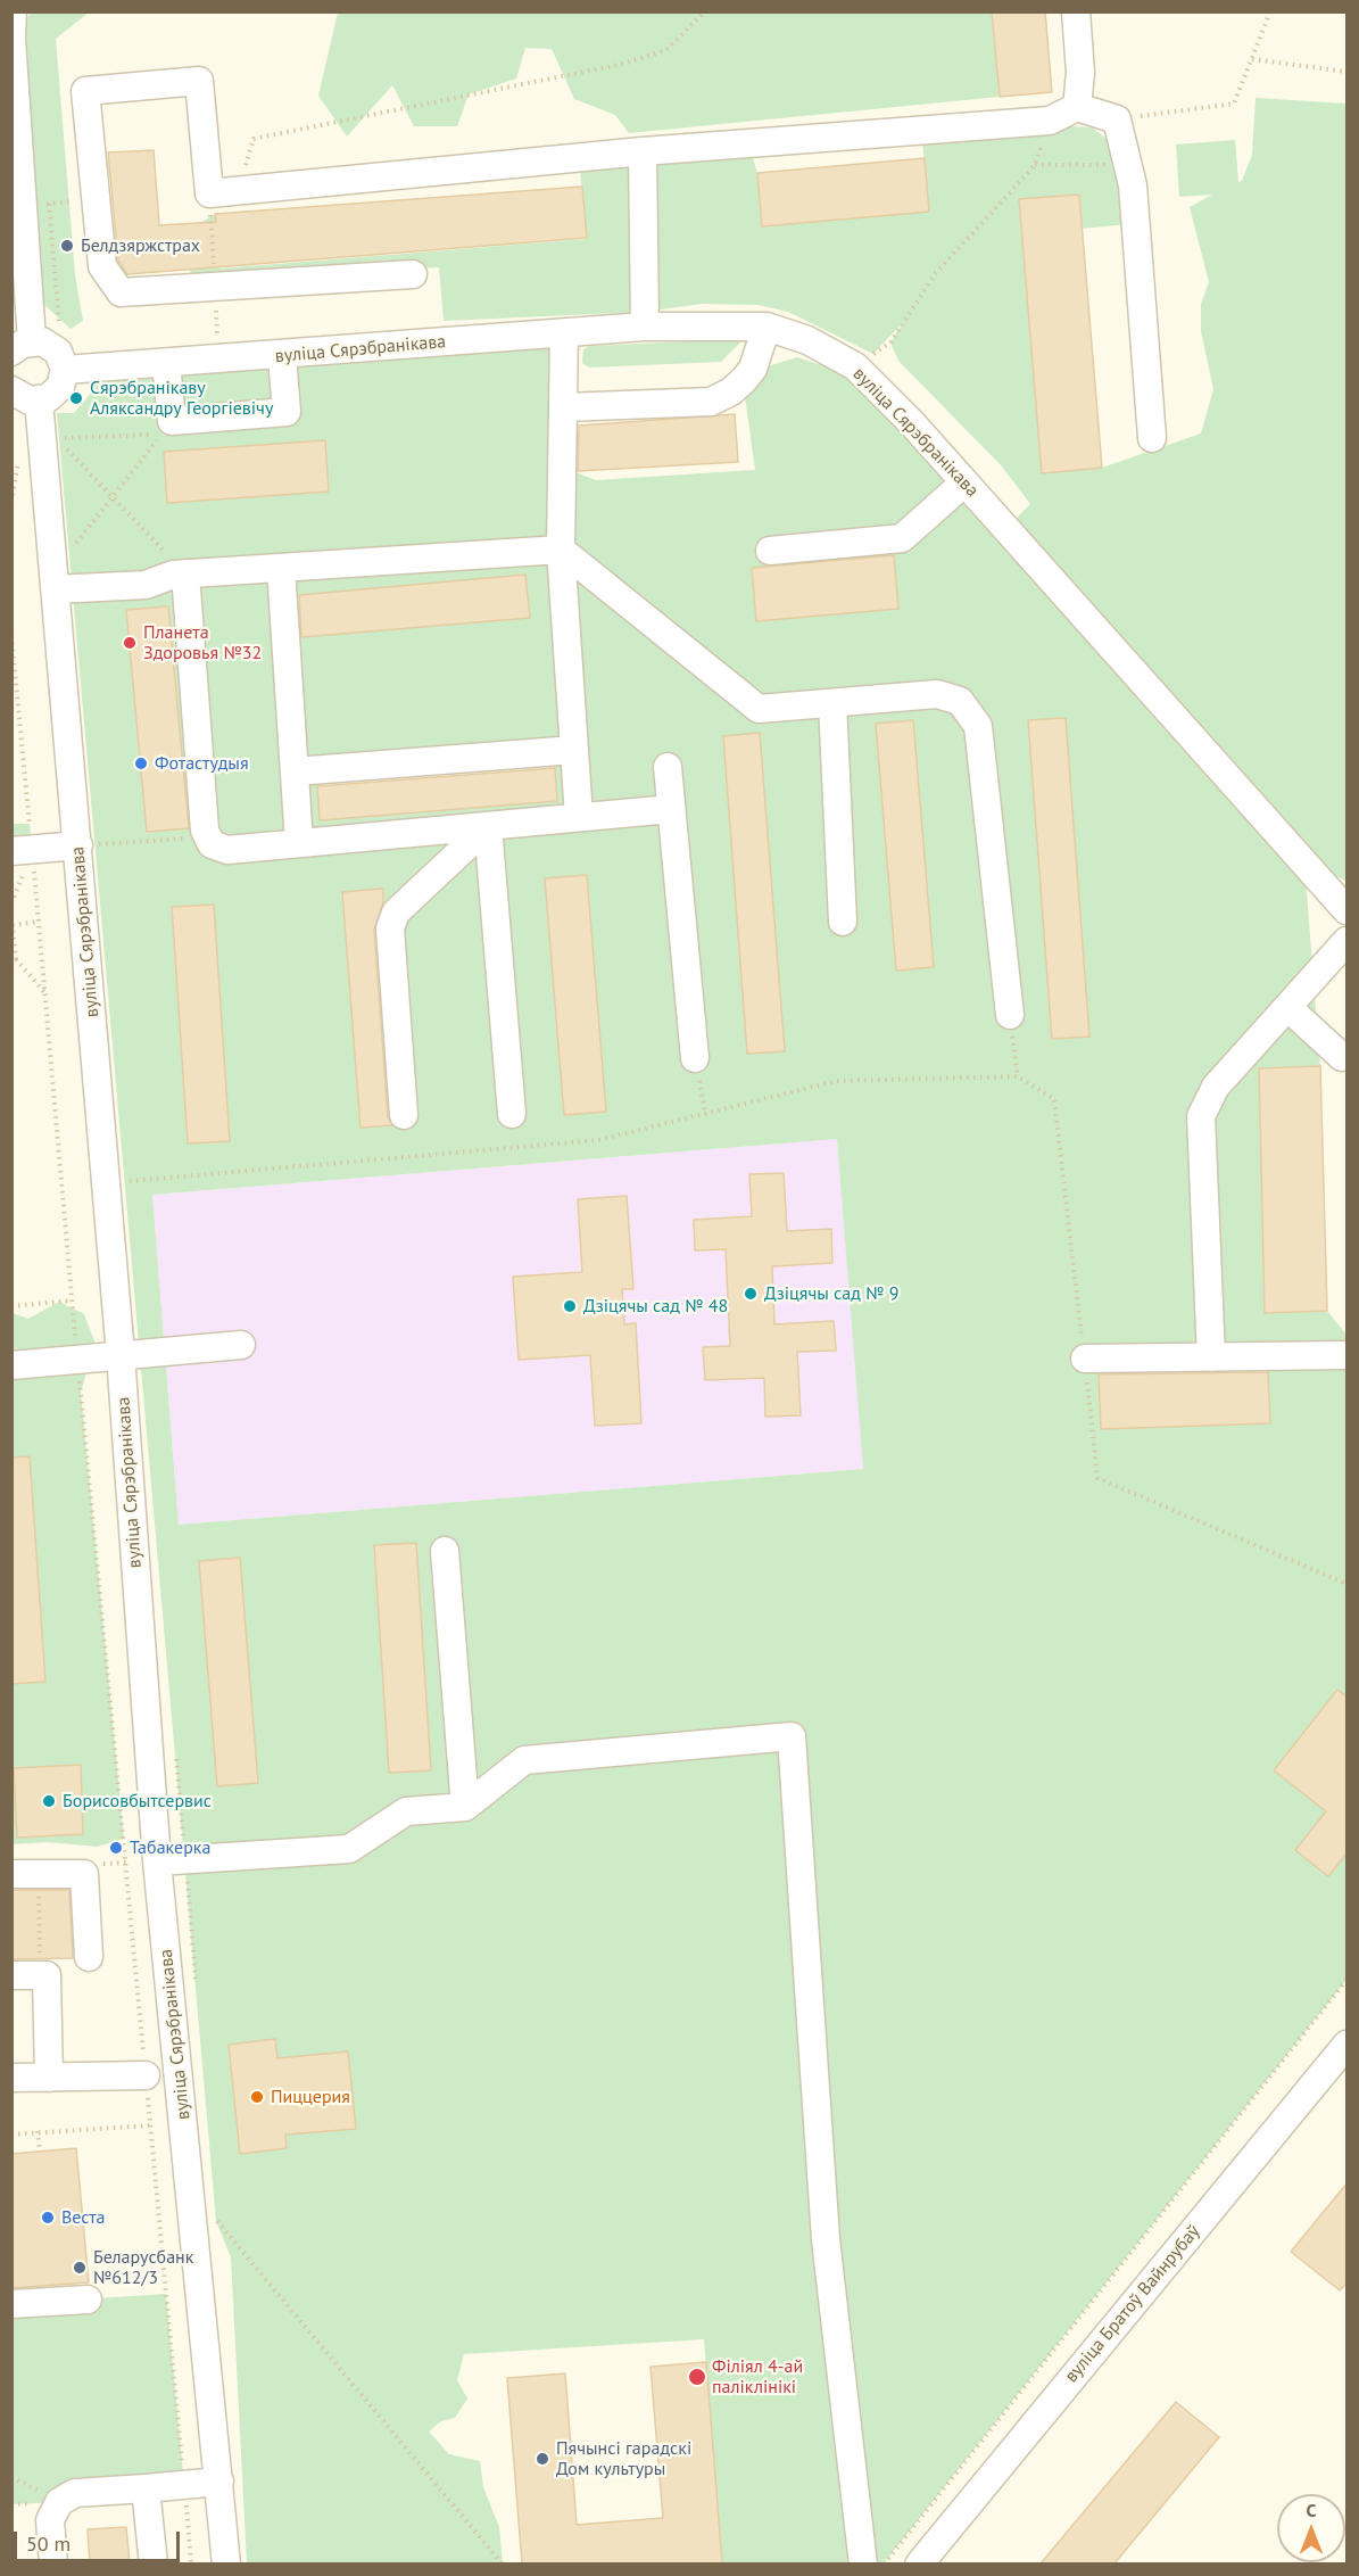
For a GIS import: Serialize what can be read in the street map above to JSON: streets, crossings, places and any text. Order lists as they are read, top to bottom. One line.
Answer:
{"streets":{"street":["вуліца Сярэбранікава","вуліца Братоў Вайнрубаў"]},"places":["Белдзяржстрах","Сярэбранікаву Аляксандру Георгіевічу","Планета Здоровья №32","Фотастудыя","Дзіцячы сад № 9","Дзіцячы сад № 48","Борисовбытсервис","Табакерка","Пиццерия","Веста","Беларусбанк №612/3","Філіял 4-ай паліклінікі","Пячынсі гарадскі Дом культуры"],"scale_bar":"50 m","north":"top"}
